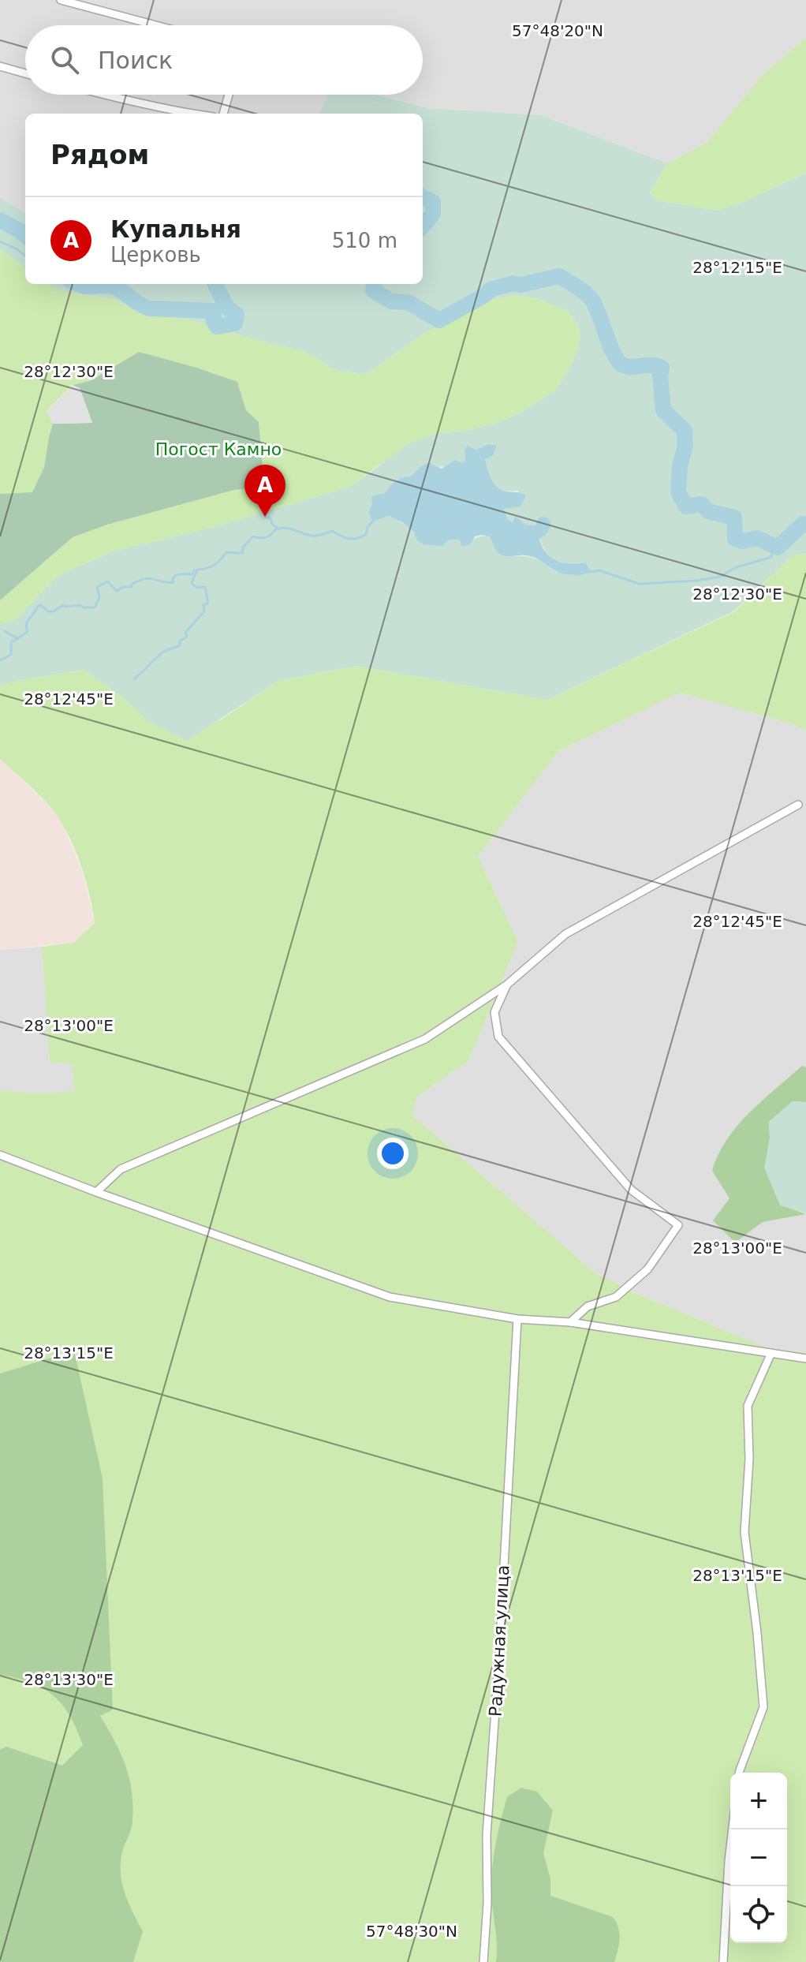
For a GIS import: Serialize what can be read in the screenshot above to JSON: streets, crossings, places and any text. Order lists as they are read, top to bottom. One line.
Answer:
{"streets":{"street":["Радужная улица"]},"parks":["Погост Камно"],"page":{"search":"Поиск","heading":"Рядом","list":[{"mark":"A","name":"Купальня","note":"Церковь","value":"510 m"}],"pins":"A","map_buttons":["+","−"]},"coordinates":["57°48'20\"N","28°12'15\"E","28°12'30\"E","28°12'45\"E","28°13'00\"E","28°13'15\"E","28°13'30\"E","57°48'30\"N"]}
